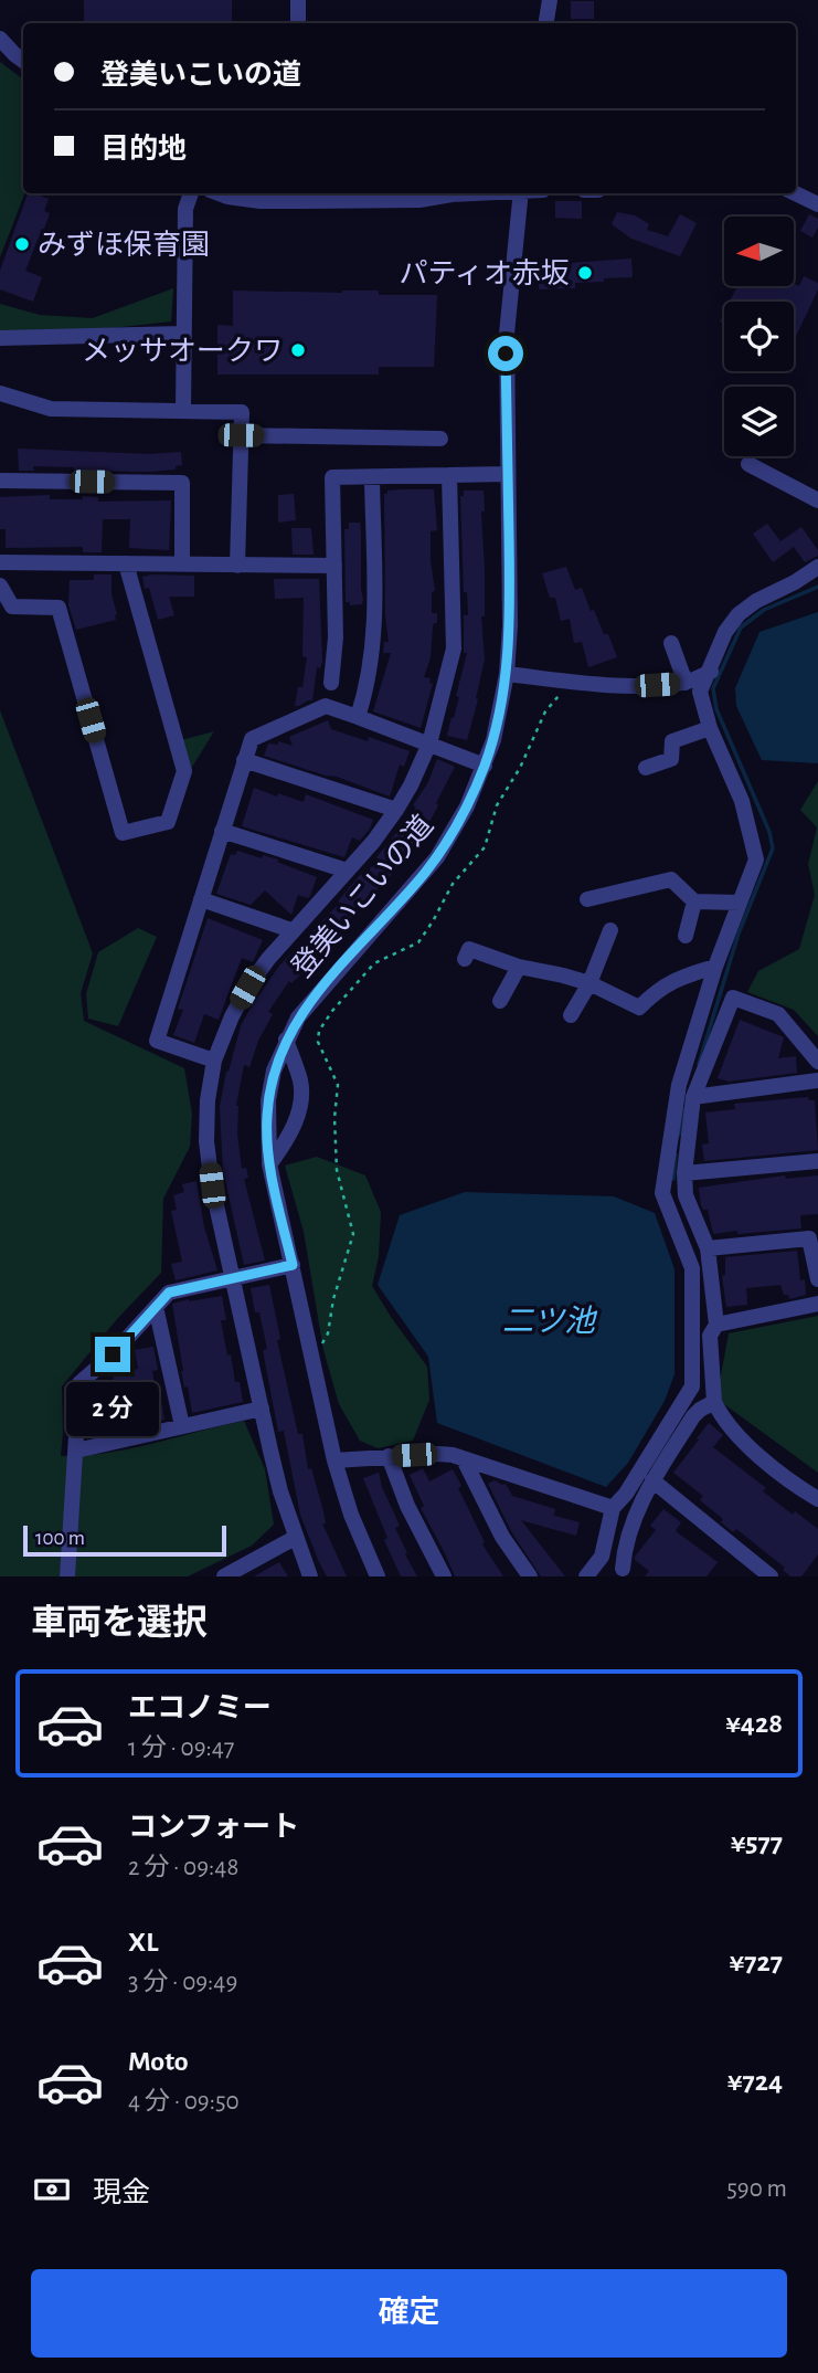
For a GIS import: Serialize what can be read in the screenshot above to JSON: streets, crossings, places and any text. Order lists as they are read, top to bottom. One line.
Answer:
{"streets":{"street":["登美いこいの道"]},"water":["二ツ池"],"places":["みずほ保育園","パティオ赤坂","メッサオークワ"],"scale_bar":"100 m","north":"left","page":{"banner":["登美いこいの道","目的地"],"bubble":"2 分","scale":"100 m","heading":"車両を選択","list":[{"name":"エコノミー","note":"1 分 · 09:47","value":"¥428"},{"name":"コンフォート","note":"2 分 · 09:48","value":"¥577"},{"name":"XL","note":"3 分 · 09:49","value":"¥727"},{"name":"Moto","note":"4 分 · 09:50","value":"¥724"}],"pay":["現金","590 m"],"buttons":"確定"}}
